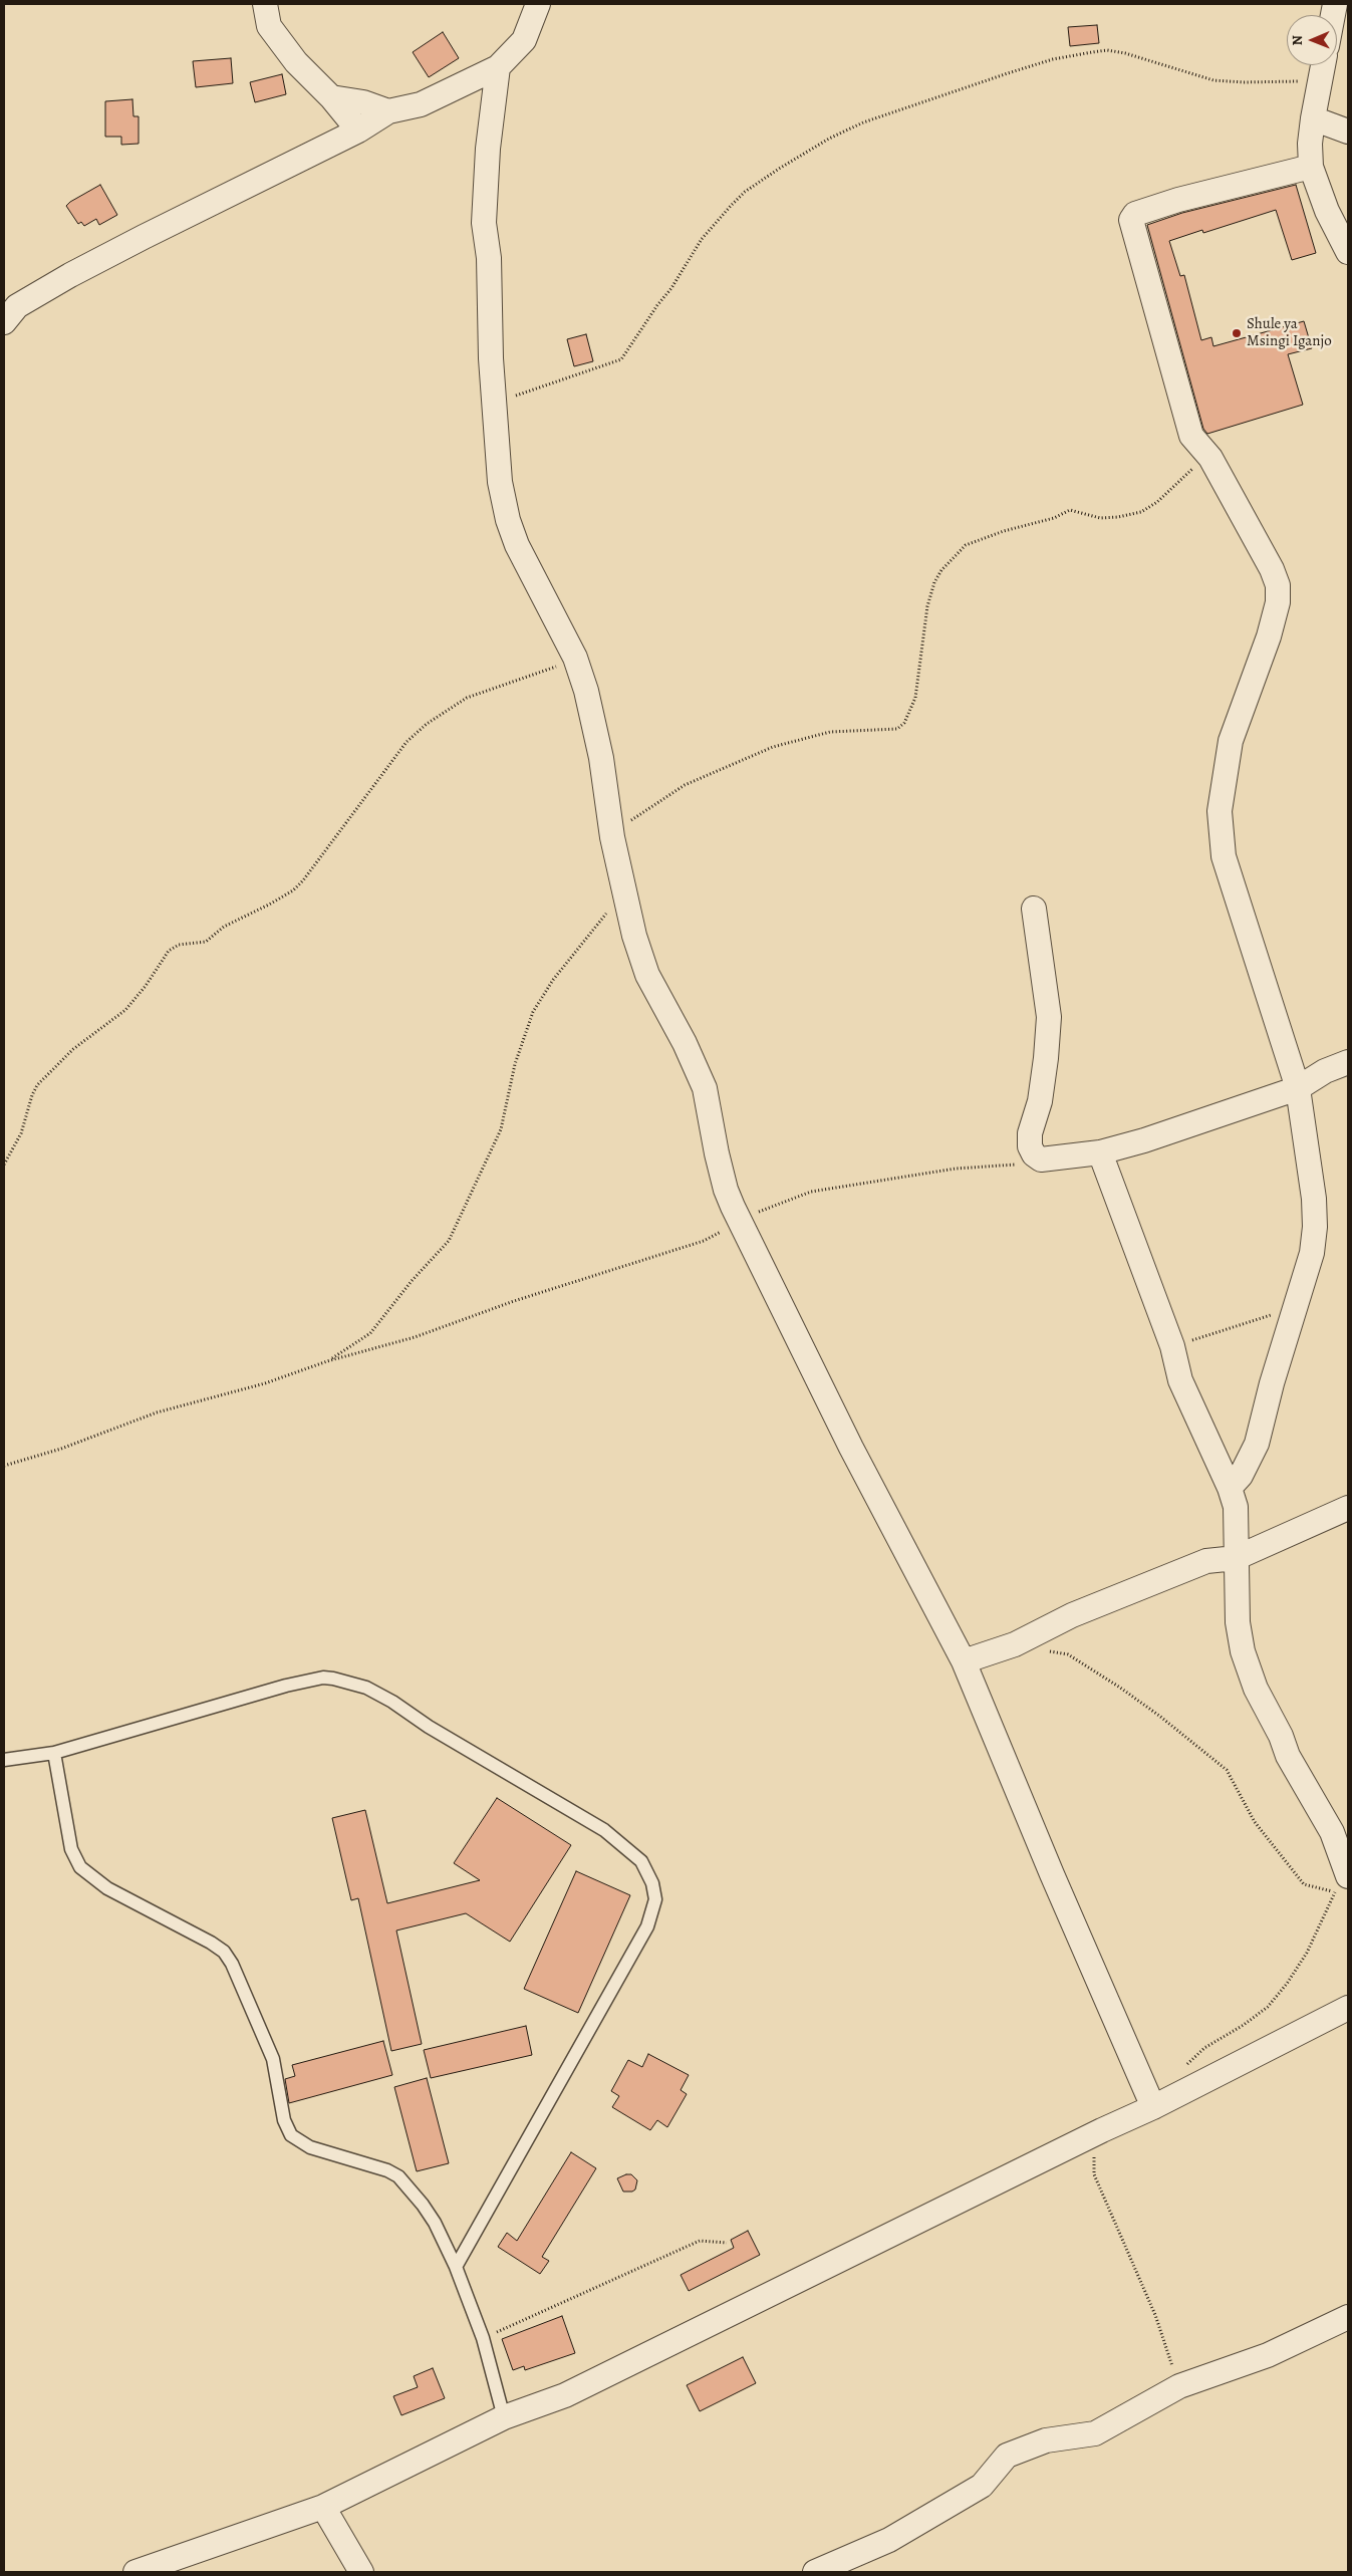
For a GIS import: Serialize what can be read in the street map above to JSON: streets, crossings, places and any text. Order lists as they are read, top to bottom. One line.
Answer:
{"places":["Shule ya Msingi Iganjo"],"north":"left"}
